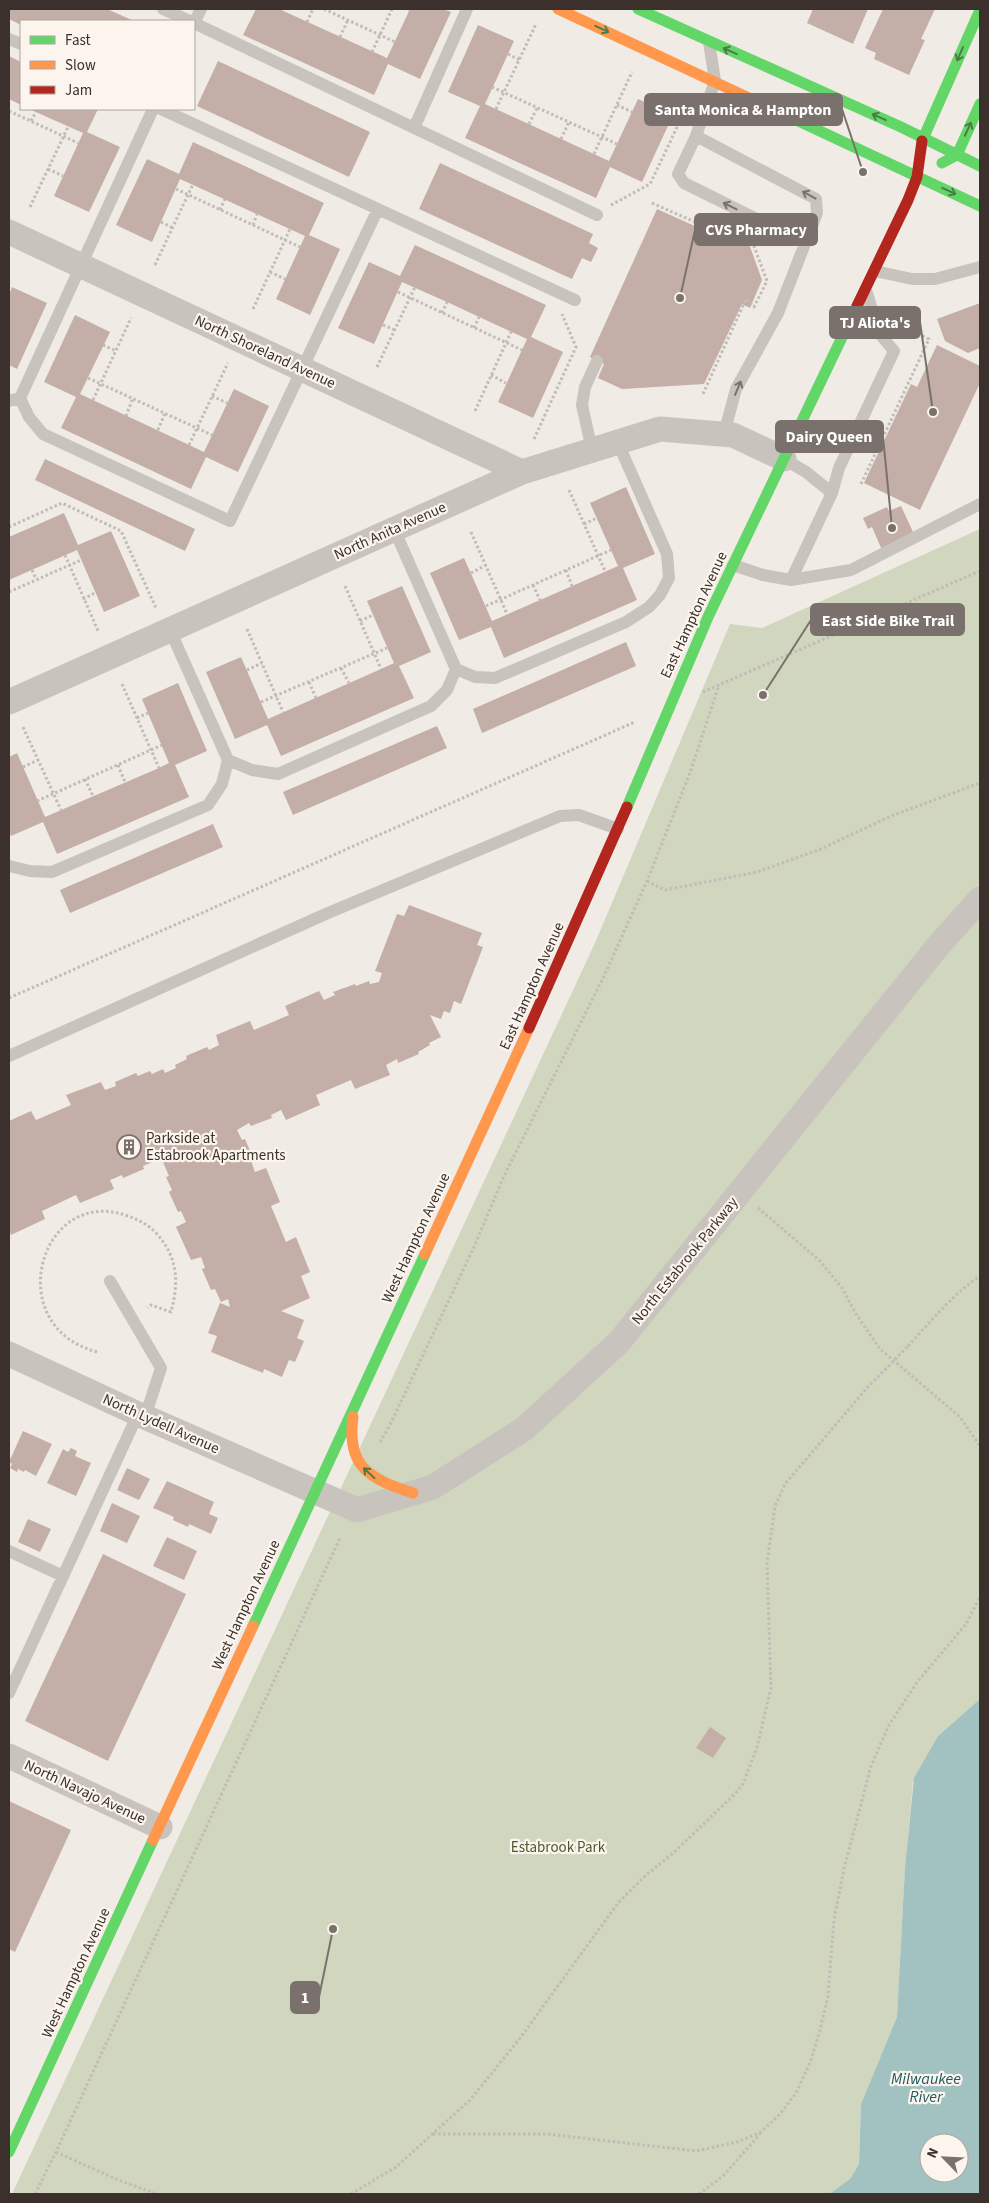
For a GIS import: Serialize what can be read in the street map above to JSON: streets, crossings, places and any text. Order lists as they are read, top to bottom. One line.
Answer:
{"streets":{"main road":["East Hampton Avenue","West Hampton Avenue"],"street":["North Shoreland Avenue","North Anita Avenue","North Estabrook Parkway","North Lydell Avenue","North Navajo Avenue"]},"crossings":[["North Shoreland Avenue","North Anita Avenue"],["North Anita Avenue","East Hampton Avenue"],["East Hampton Avenue","West Hampton Avenue"],["West Hampton Avenue","North Estabrook Parkway"],["West Hampton Avenue","North Lydell Avenue"],["West Hampton Avenue","North Navajo Avenue"],["North Estabrook Parkway","North Lydell Avenue"]],"water":["Milwaukee River"],"parks":["Estabrook Park"],"places":{"other":["Santa Monica & Hampton","CVS Pharmacy","TJ Aliota's","Dairy Queen","East Side Bike Trail","1"],"building":["Parkside at Estabrook Apartments"]},"legend":["Fast","Slow","Jam"],"north":"top left"}
